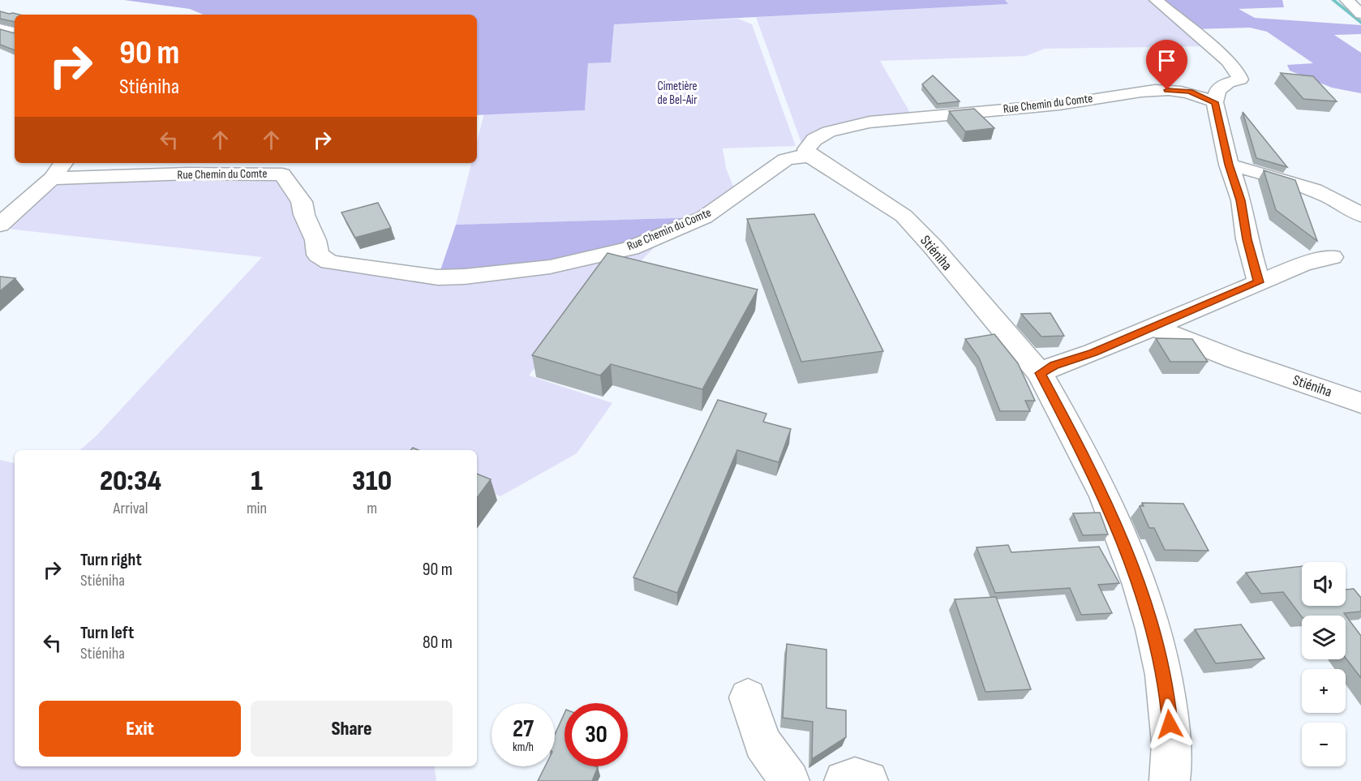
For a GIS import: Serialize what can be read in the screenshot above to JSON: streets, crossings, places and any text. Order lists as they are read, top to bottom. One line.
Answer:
{"streets":{"street":["Rue Chemin du Comte","Stiéniha"]},"crossings":[["Rue Chemin du Comte","Stiéniha"]],"parks":["Cimetière de Bel-Air"],"page":{"turn":["90 m","Stiéniha"],"eta":["20:34","Arrival","1","min","310","m"],"list":[{"name":"Turn right","note":"Stiéniha","value":"90 m"},{"name":"Turn left","note":"Stiéniha","value":"80 m"}],"map_buttons":["+","−"],"buttons":["Exit","Share"],"speed":"27 km/h","limit":"30"}}
